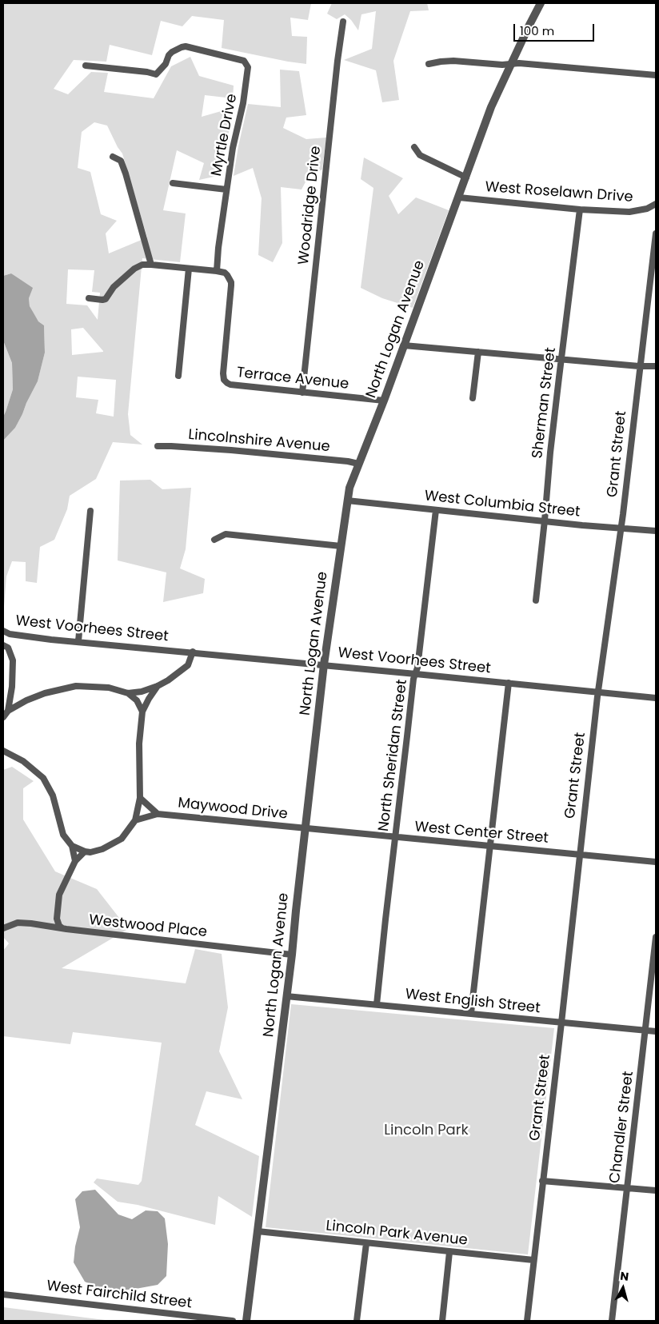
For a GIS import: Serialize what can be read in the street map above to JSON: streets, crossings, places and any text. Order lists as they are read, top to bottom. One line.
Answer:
{"streets":{"street":["Myrtle Drive","West Roselawn Drive","Woodridge Drive","North Logan Avenue","Terrace Avenue","Sherman Street","Lincolnshire Avenue","Grant Street","West Columbia Street","West Voorhees Street","North Sheridan Street","Maywood Drive","West Center Street","Westwood Place","West English Street","Chandler Street","Lincoln Park Avenue","West Fairchild Street"]},"crossings":[["Myrtle Drive","Terrace Avenue"],["West Roselawn Drive","North Logan Avenue"],["West Roselawn Drive","Sherman Street"],["Woodridge Drive","Terrace Avenue"],["North Logan Avenue","Terrace Avenue"],["North Logan Avenue","Lincolnshire Avenue"],["North Logan Avenue","West Columbia Street"],["North Logan Avenue","West Voorhees Street"],["North Logan Avenue","Maywood Drive"],["North Logan Avenue","West Center Street"],["North Logan Avenue","Westwood Place"],["North Logan Avenue","West English Street"],["North Logan Avenue","Lincoln Park Avenue"],["Sherman Street","West Columbia Street"],["Grant Street","West Columbia Street"],["Grant Street","West Voorhees Street"],["Grant Street","West Center Street"],["Grant Street","West English Street"],["Grant Street","Lincoln Park Avenue"],["West Columbia Street","North Sheridan Street"],["West Voorhees Street","North Sheridan Street"],["North Sheridan Street","West Center Street"],["North Sheridan Street","West English Street"],["Maywood Drive","West Center Street"],["West English Street","Chandler Street"]],"parks":["Lincoln Park"],"scale_bar":"100 m","north":"top"}
